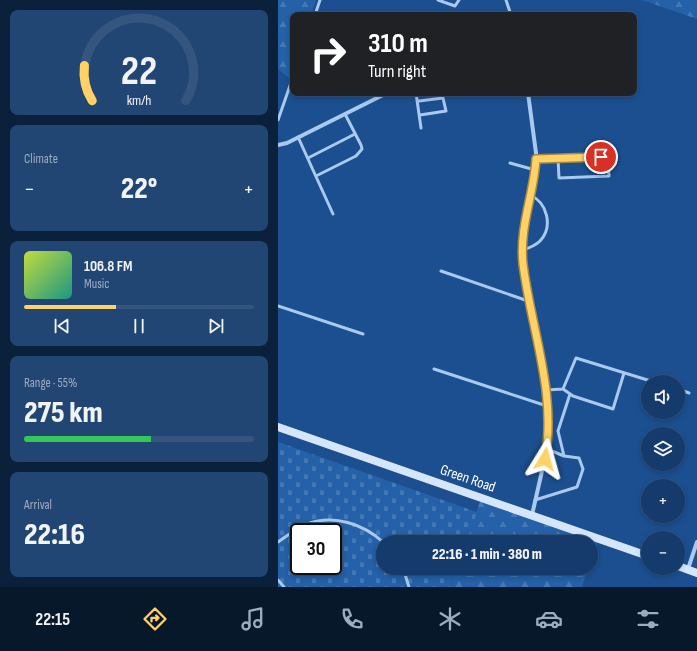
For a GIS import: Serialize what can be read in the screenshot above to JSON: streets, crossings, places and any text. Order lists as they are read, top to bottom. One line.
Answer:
{"streets":{"main road":["Green Road"]},"page":{"turn":["310 m","Turn right"],"tile":["Climate",["Range · 55%","275 km"],["Arrival","22:16"]],"heat":["−","22°","+"],"song":["106.8 FM","Music"],"map_buttons":["+","−"],"limit":"30","trip":"22:16 · 1 min · 380 m","tabs":"22:15","gauge":["22","km/h"]}}
